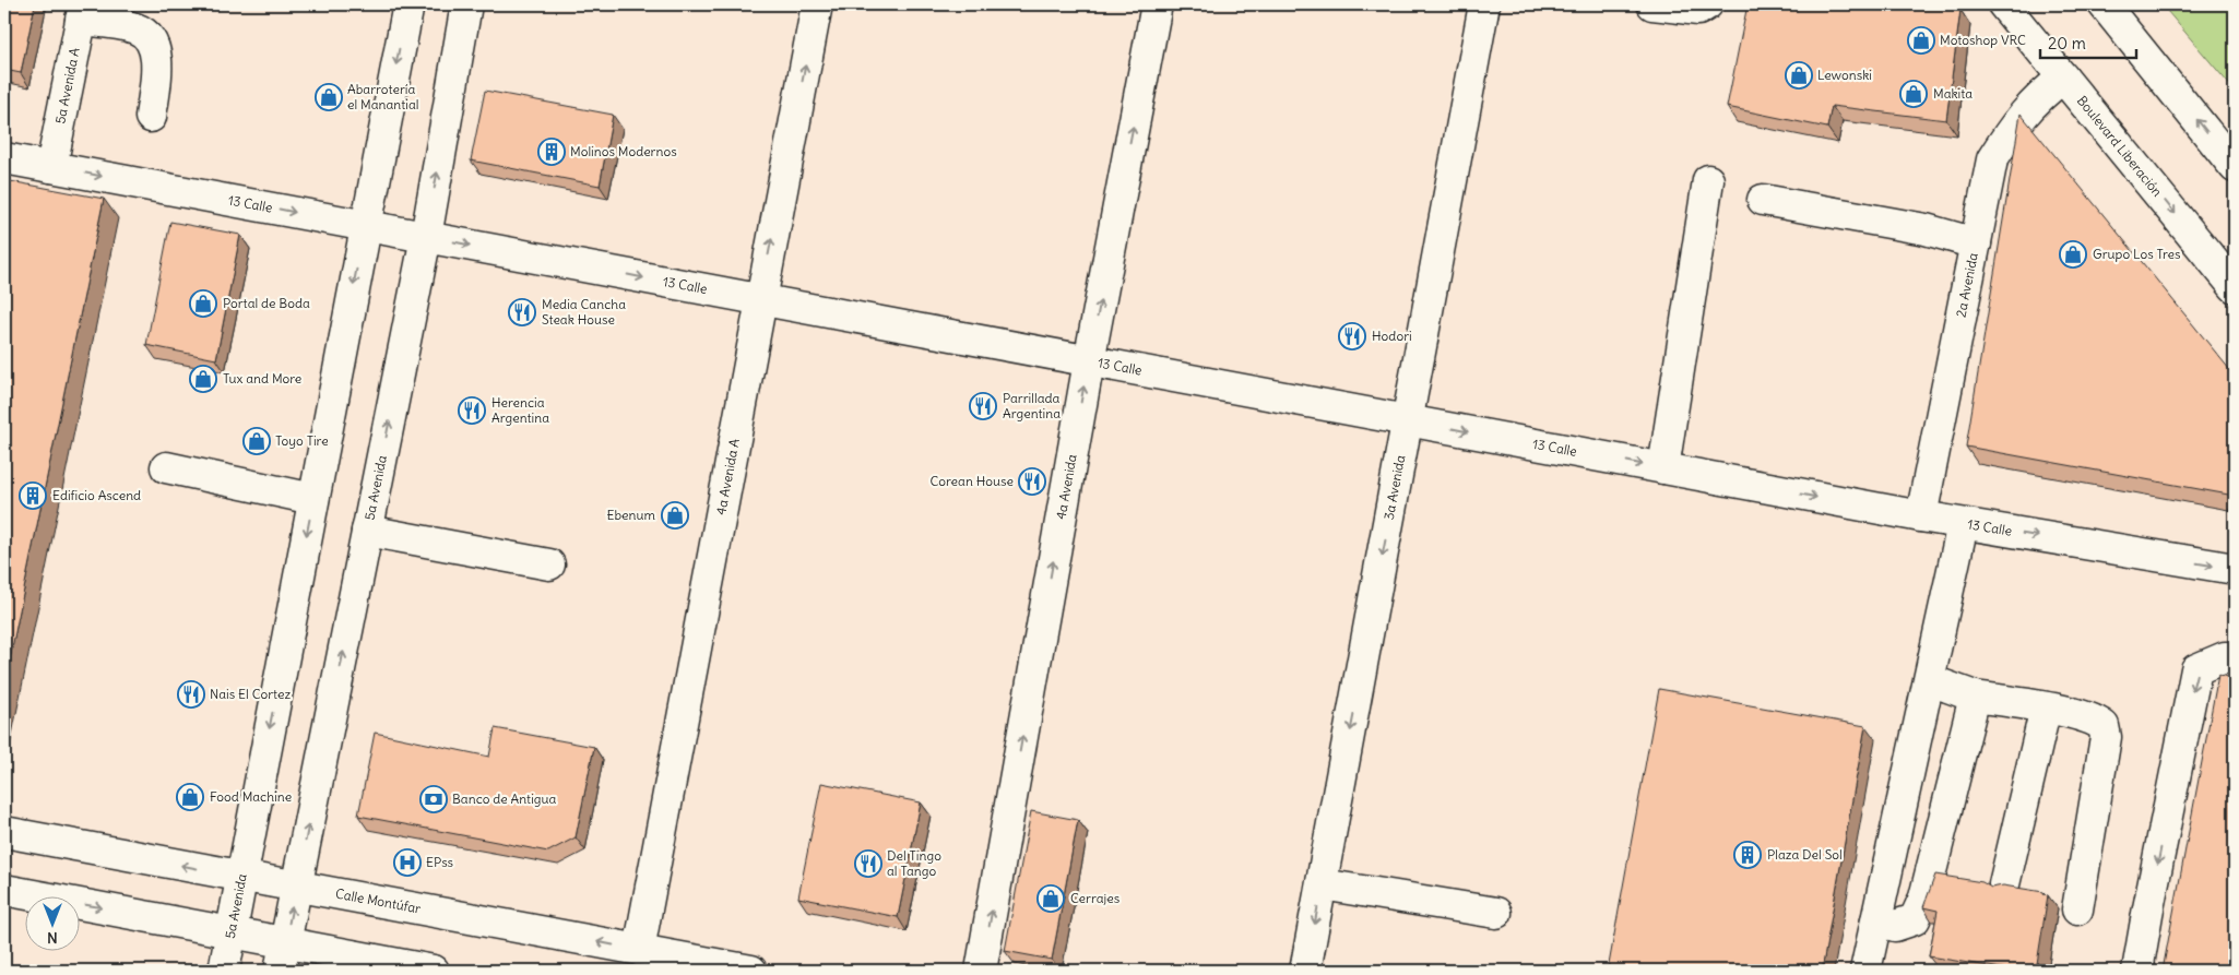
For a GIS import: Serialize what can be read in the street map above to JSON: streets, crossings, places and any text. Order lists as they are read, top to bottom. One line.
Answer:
{"streets":{"main road":["5a Avenida A","Boulevard Liberación","13 Calle","2a Avenida","4a Avenida A","4a Avenida","5a Avenida","3a Avenida","Calle Montúfar"]},"crossings":[["5a Avenida A","13 Calle"],["Boulevard Liberación","2a Avenida"],["13 Calle","2a Avenida"],["13 Calle","4a Avenida A"],["13 Calle","4a Avenida"],["13 Calle","5a Avenida"],["13 Calle","3a Avenida"],["4a Avenida A","Calle Montúfar"],["5a Avenida","Calle Montúfar"]],"one_way":["13 Calle","4a Avenida","3a Avenida"],"places":{"shop":["Motoshop VRC","Lewonski","Makita","Abarrotería el Manantial","Grupo Los Tres","Portal de Boda","Tux and More","Toyo Tire","Ebenum","Food Machine","Cerrajes"],"building":["Molinos Modernos","Edificio Ascend","Plaza Del Sol"],"restaurant":["Media Cancha Steak House","Hodori","Parrillada Argentina","Herencia Argentina","Corean House","Nais El Cortez","Del Tingo al Tango"],"bank":["Banco de Antigua"],"hospital":["EPss"]},"scale_bar":"20 m","north":"bottom"}
